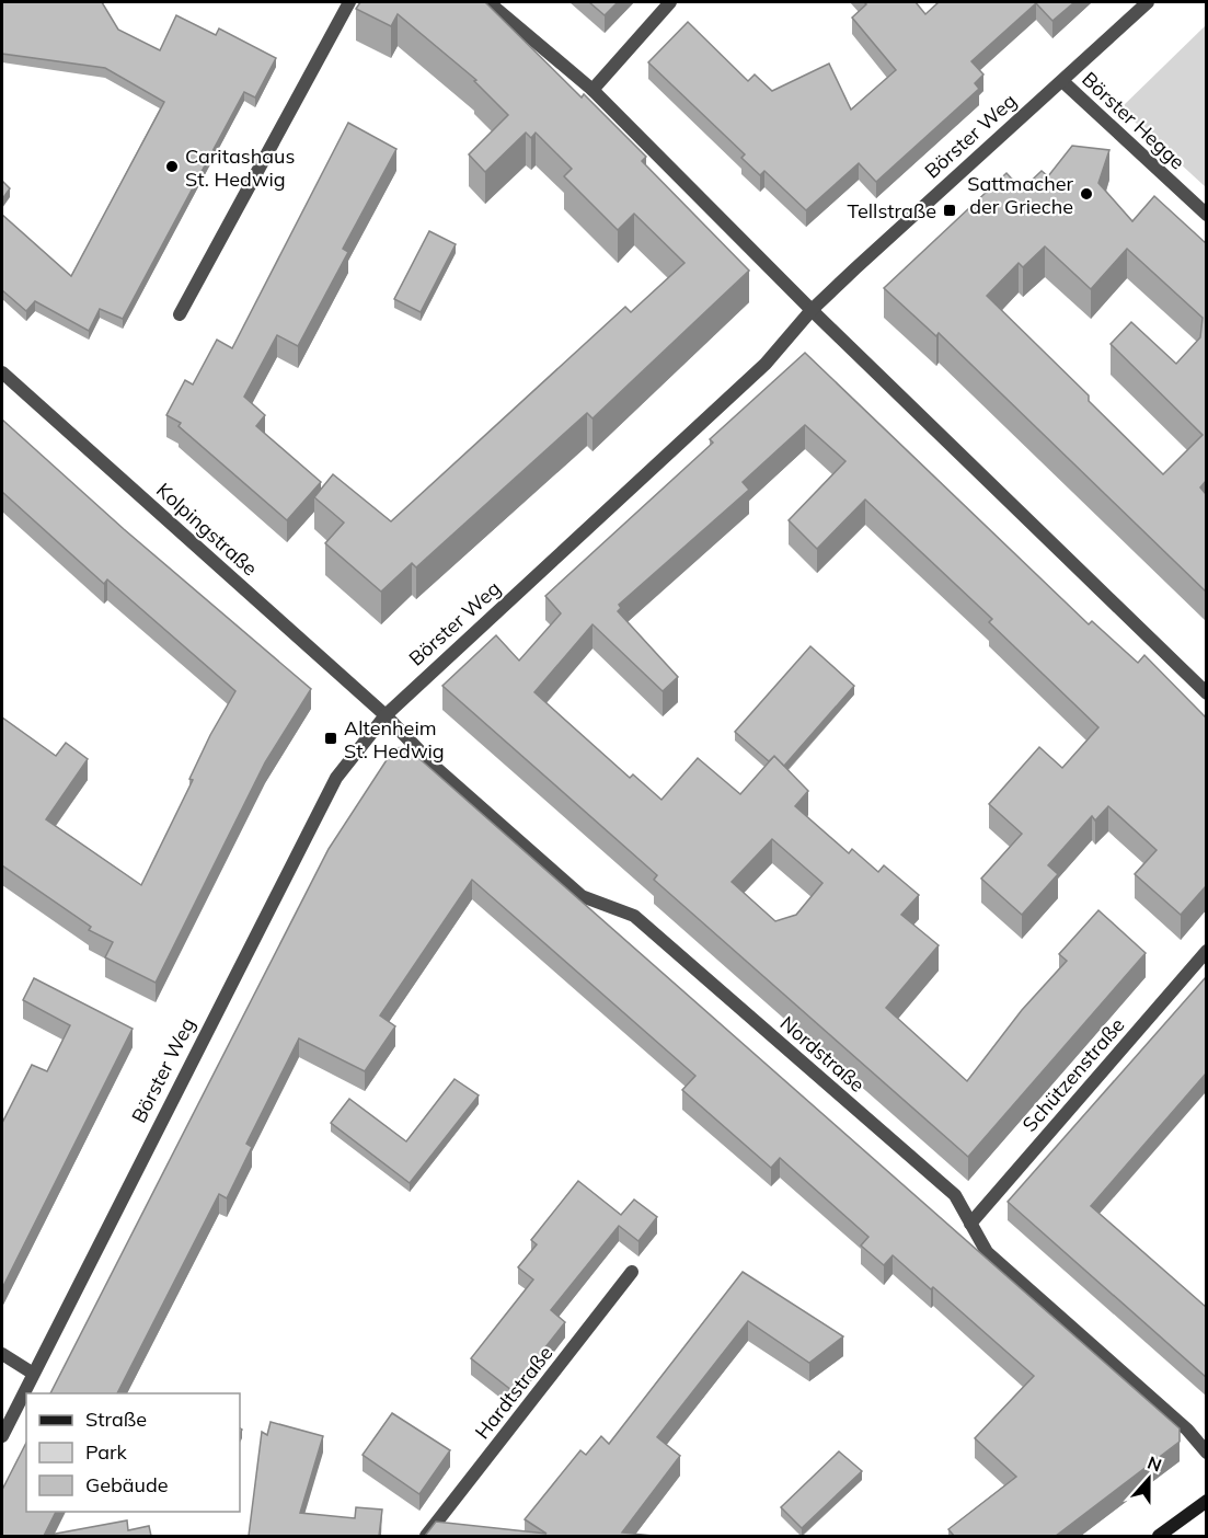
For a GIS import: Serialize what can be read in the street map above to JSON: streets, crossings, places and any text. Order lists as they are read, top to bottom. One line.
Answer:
{"streets":{"street":["Börster Hegge","Börster Weg","Kolpingstraße","Nordstraße","Schützenstraße","Hardtstraße"]},"crossings":[["Börster Hegge","Börster Weg"],["Börster Weg","Kolpingstraße"],["Börster Weg","Nordstraße"],["Kolpingstraße","Nordstraße"],["Nordstraße","Schützenstraße"]],"places":{"other":["Caritashaus St. Hedwig","Sattmacher der Grieche"],"transit":["Tellstraße","Altenheim St. Hedwig"]},"legend":["Straße","Park","Gebäude"],"north":"top"}
